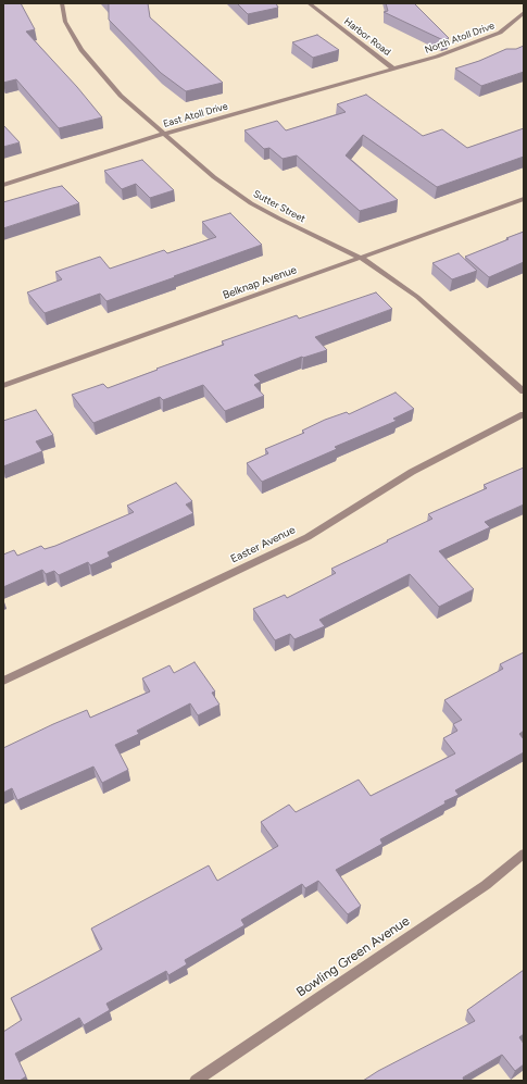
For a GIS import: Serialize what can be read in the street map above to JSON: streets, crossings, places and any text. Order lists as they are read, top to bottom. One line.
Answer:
{"streets":{"street":["Harbor Road","North Atoll Drive","East Atoll Drive","Sutter Street","Belknap Avenue","Easter Avenue","Bowling Green Avenue"]},"crossings":[["Harbor Road","North Atoll Drive"],["Harbor Road","East Atoll Drive"],["North Atoll Drive","East Atoll Drive"],["East Atoll Drive","Sutter Street"],["Sutter Street","Belknap Avenue"]]}
